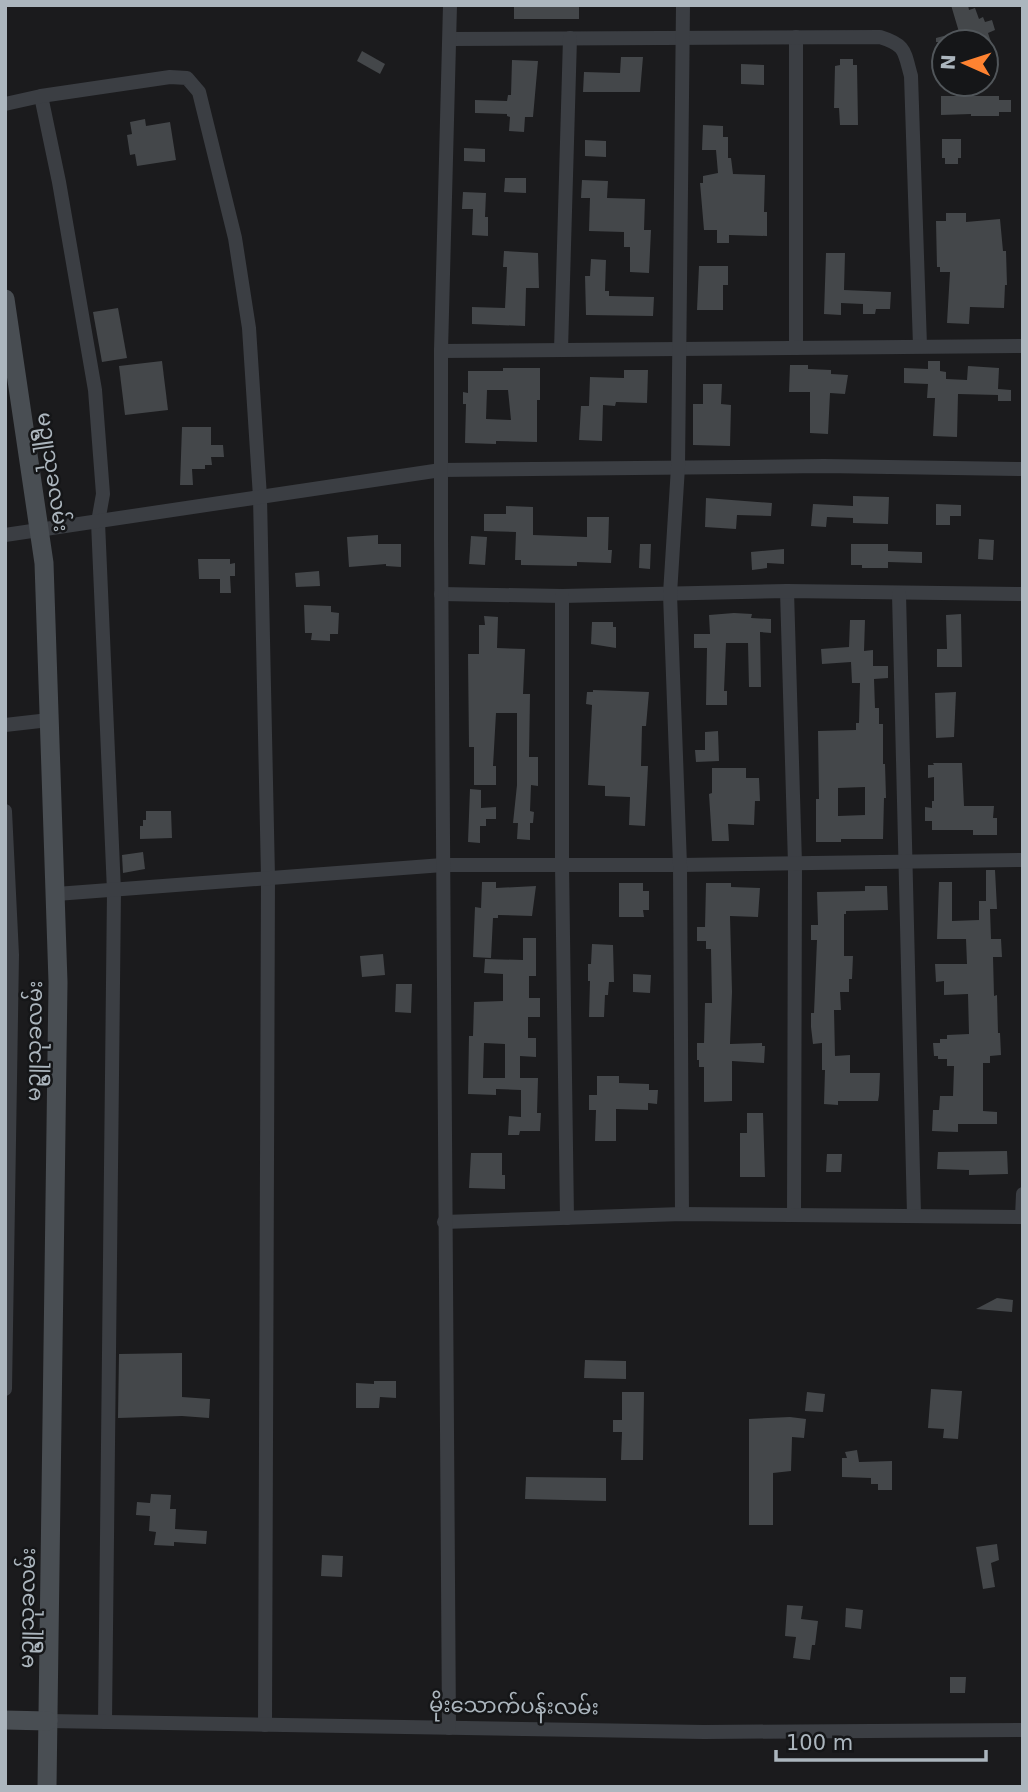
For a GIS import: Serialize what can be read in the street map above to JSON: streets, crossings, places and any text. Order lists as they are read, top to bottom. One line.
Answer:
{"streets":{"street":["မဥ္ဇူသုခလမ်း","မိုးသောက်ပန်းလမ်း"]},"crossings":[["မဥ္ဇူသုခလမ်း","မိုးသောက်ပန်းလမ်း"]],"scale_bar":"100 m","north":"left"}
